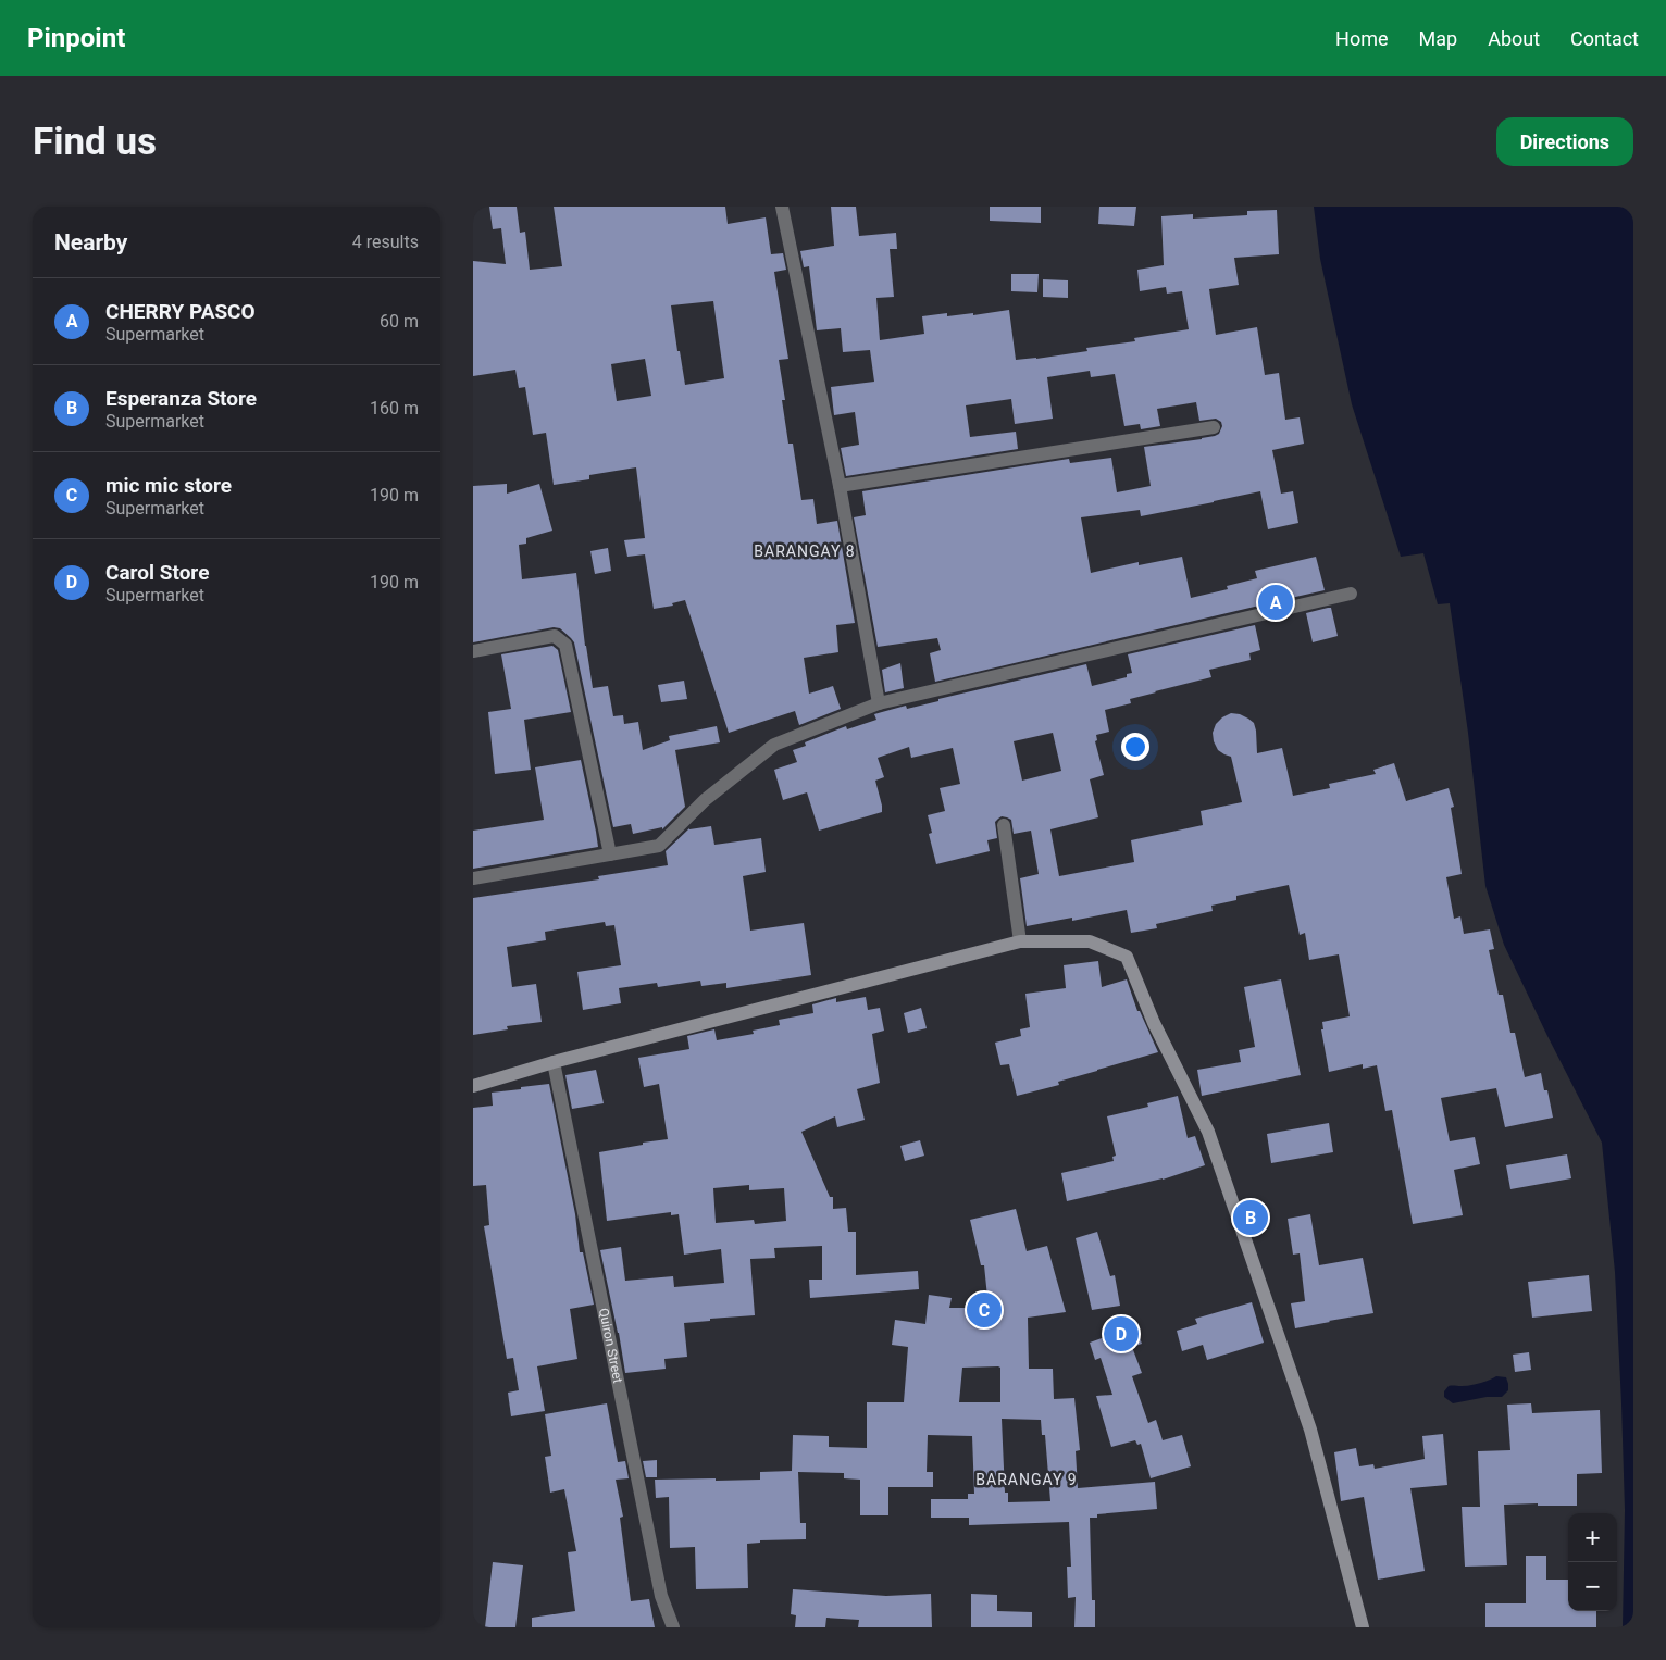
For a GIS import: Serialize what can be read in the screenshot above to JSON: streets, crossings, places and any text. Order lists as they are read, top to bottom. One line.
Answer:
{"streets":{"street":["Quiron Street"]},"districts":["BARANGAY 8","BARANGAY 9"],"page":{"header":"Pinpoint","nav":["Home","Map","About","Contact"],"buttons":"Directions","title":"Find us","heading":["Nearby","4 results"],"list":[{"mark":"A","name":"CHERRY PASCO","note":"Supermarket","value":"60 m"},{"mark":"B","name":"Esperanza Store","note":"Supermarket","value":"160 m"},{"mark":"C","name":"mic mic store","note":"Supermarket","value":"190 m"},{"mark":"D","name":"Carol Store","note":"Supermarket","value":"190 m"}],"pins":["A","B","C","D"],"map_buttons":["+","−"]}}
